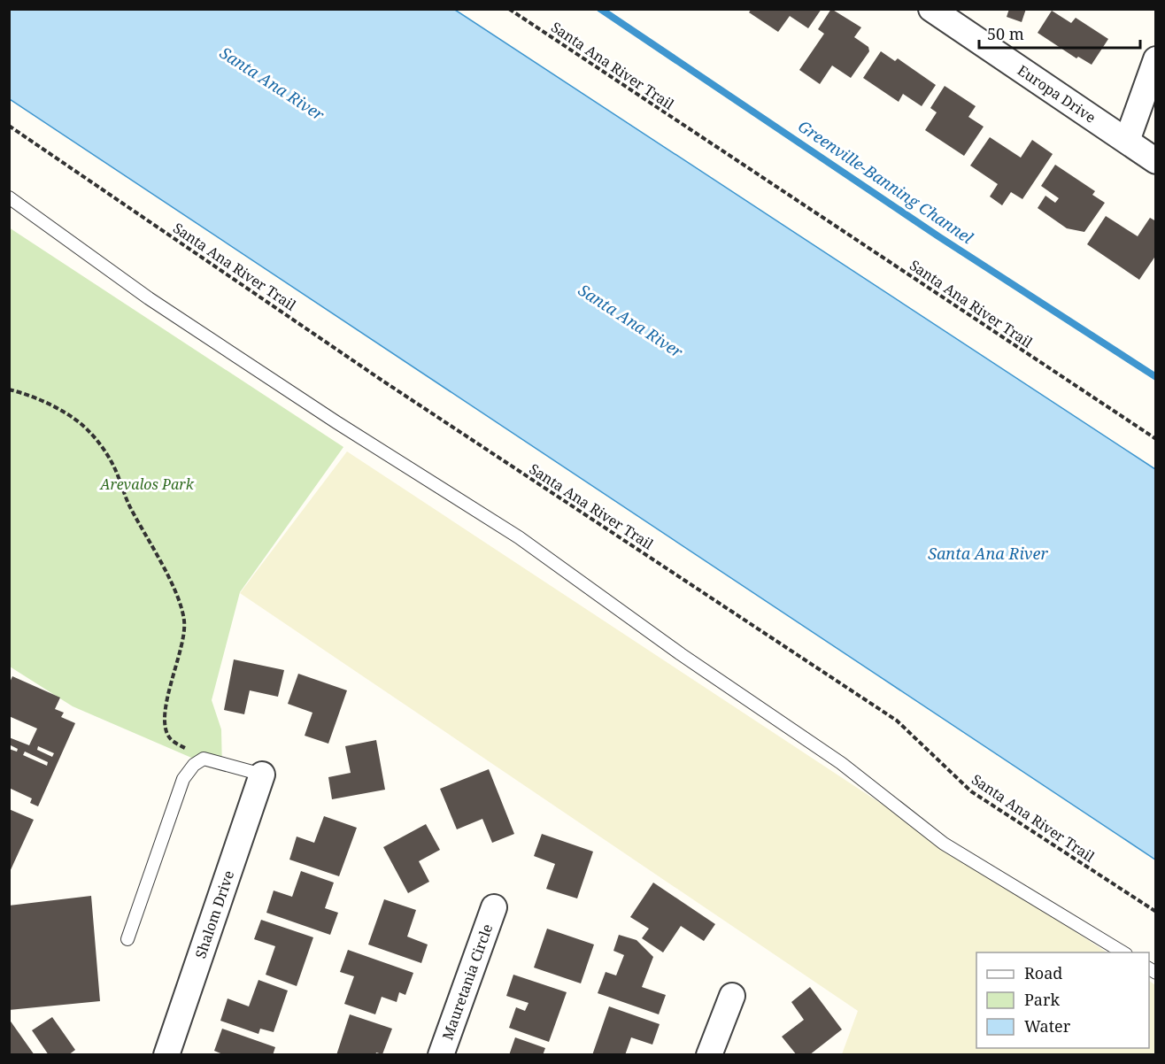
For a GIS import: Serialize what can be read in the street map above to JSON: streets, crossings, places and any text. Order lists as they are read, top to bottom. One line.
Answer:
{"streets":{"street":["Europa Drive","Shalom Drive","Mauretania Circle"],"path":["Santa Ana River Trail"]},"water":["Santa Ana River","Greenville-Banning Channel"],"parks":["Arevalos Park"],"legend":["Road","Park","Water"],"scale_bar":"50 m"}
